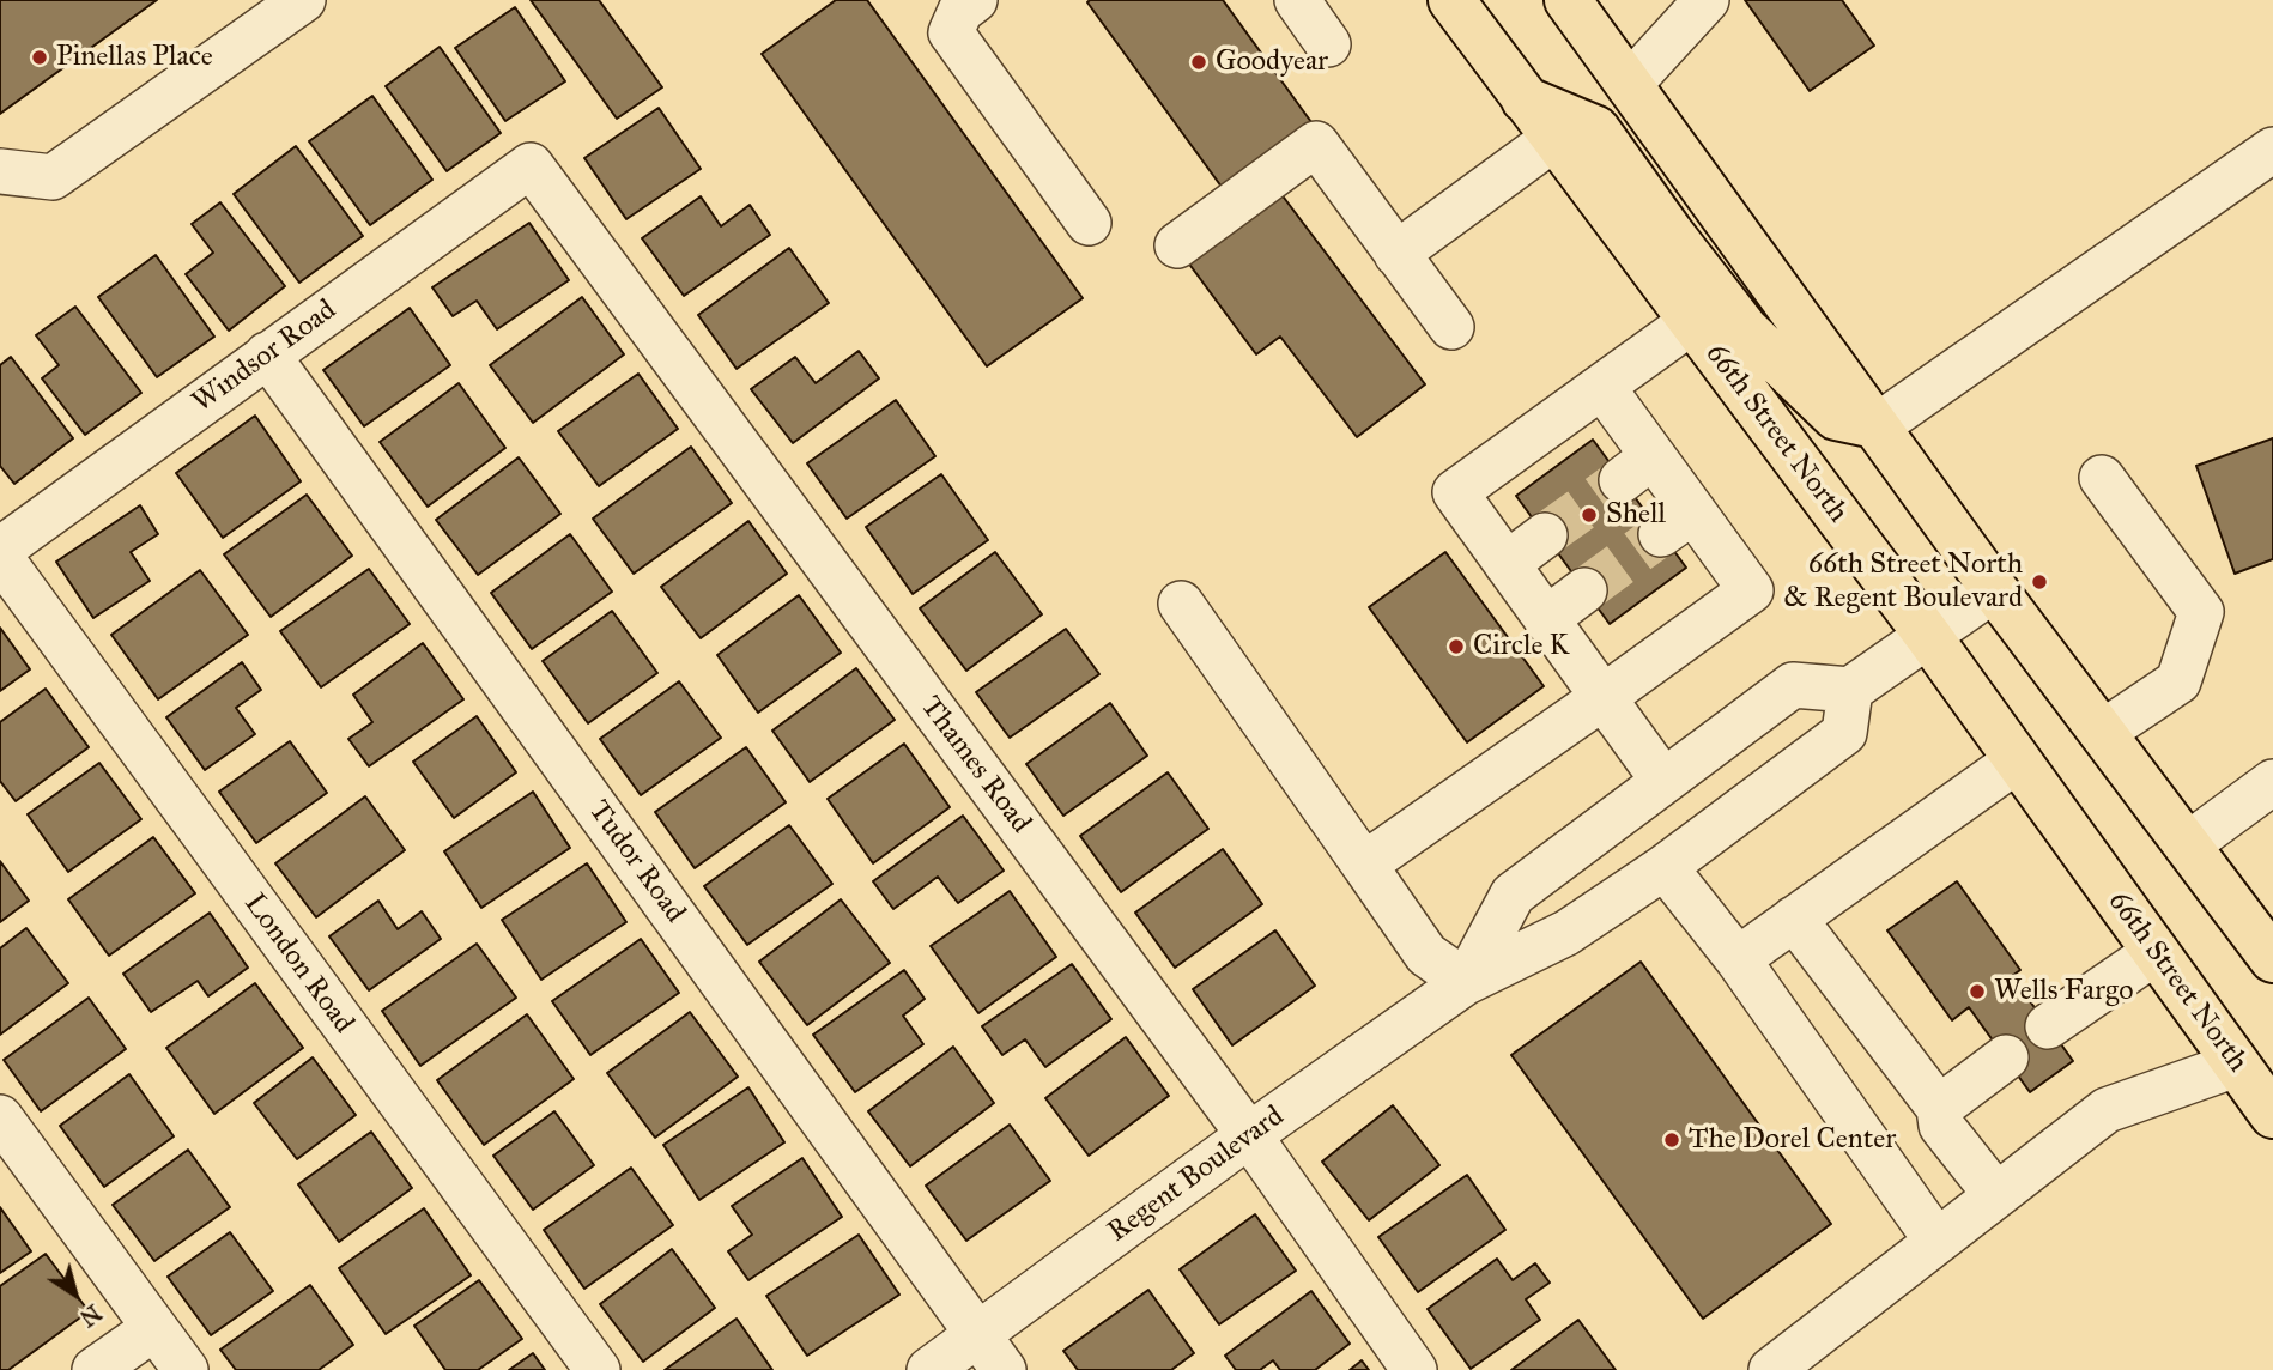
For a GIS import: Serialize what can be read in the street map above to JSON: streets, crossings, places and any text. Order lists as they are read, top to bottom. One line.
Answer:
{"streets":{"main road":["66th Street North"],"street":["Windsor Road","Thames Road","Tudor Road","London Road","Regent Boulevard"]},"crossings":[["Windsor Road","Thames Road"],["Windsor Road","Tudor Road"],["Thames Road","Regent Boulevard"],["Tudor Road","Regent Boulevard"]],"places":["Pinellas Place","Goodyear","Shell","66th Street North & Regent Boulevard","Circle K","Wells Fargo","The Dorel Center"],"north":"bottom right"}
